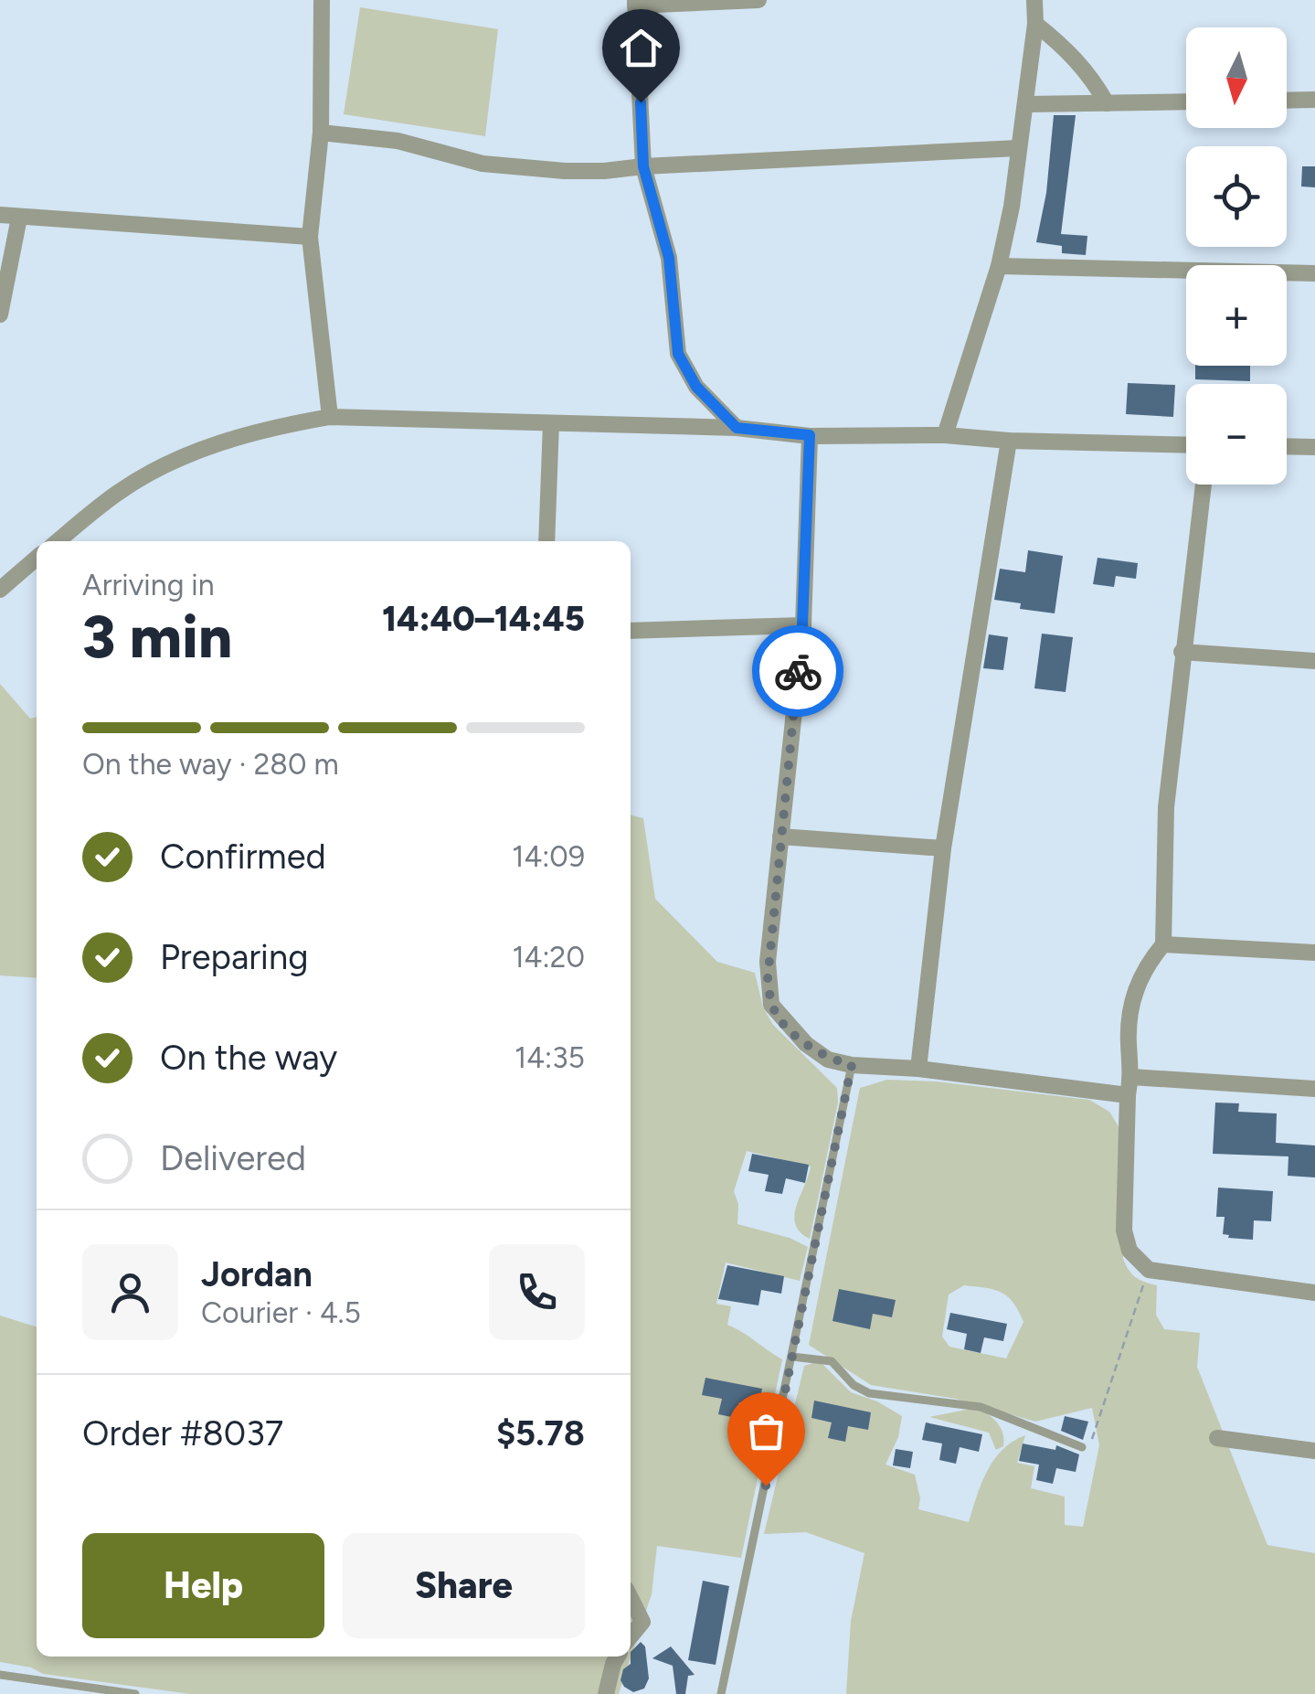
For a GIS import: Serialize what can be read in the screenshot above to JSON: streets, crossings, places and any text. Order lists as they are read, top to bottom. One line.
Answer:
{"north":"bottom","page":{"map_buttons":["+","−"],"heading":["3 min","Arriving in","14:40–14:45"],"panel":["Jordan","Courier · 4.5","Order #8037","$5.78"],"bar":"On the way · 280 m","list":[["Confirmed","14:09"],["Preparing","14:20"],["On the way","14:35"],"Delivered"],"buttons":["Help","Share"]}}
